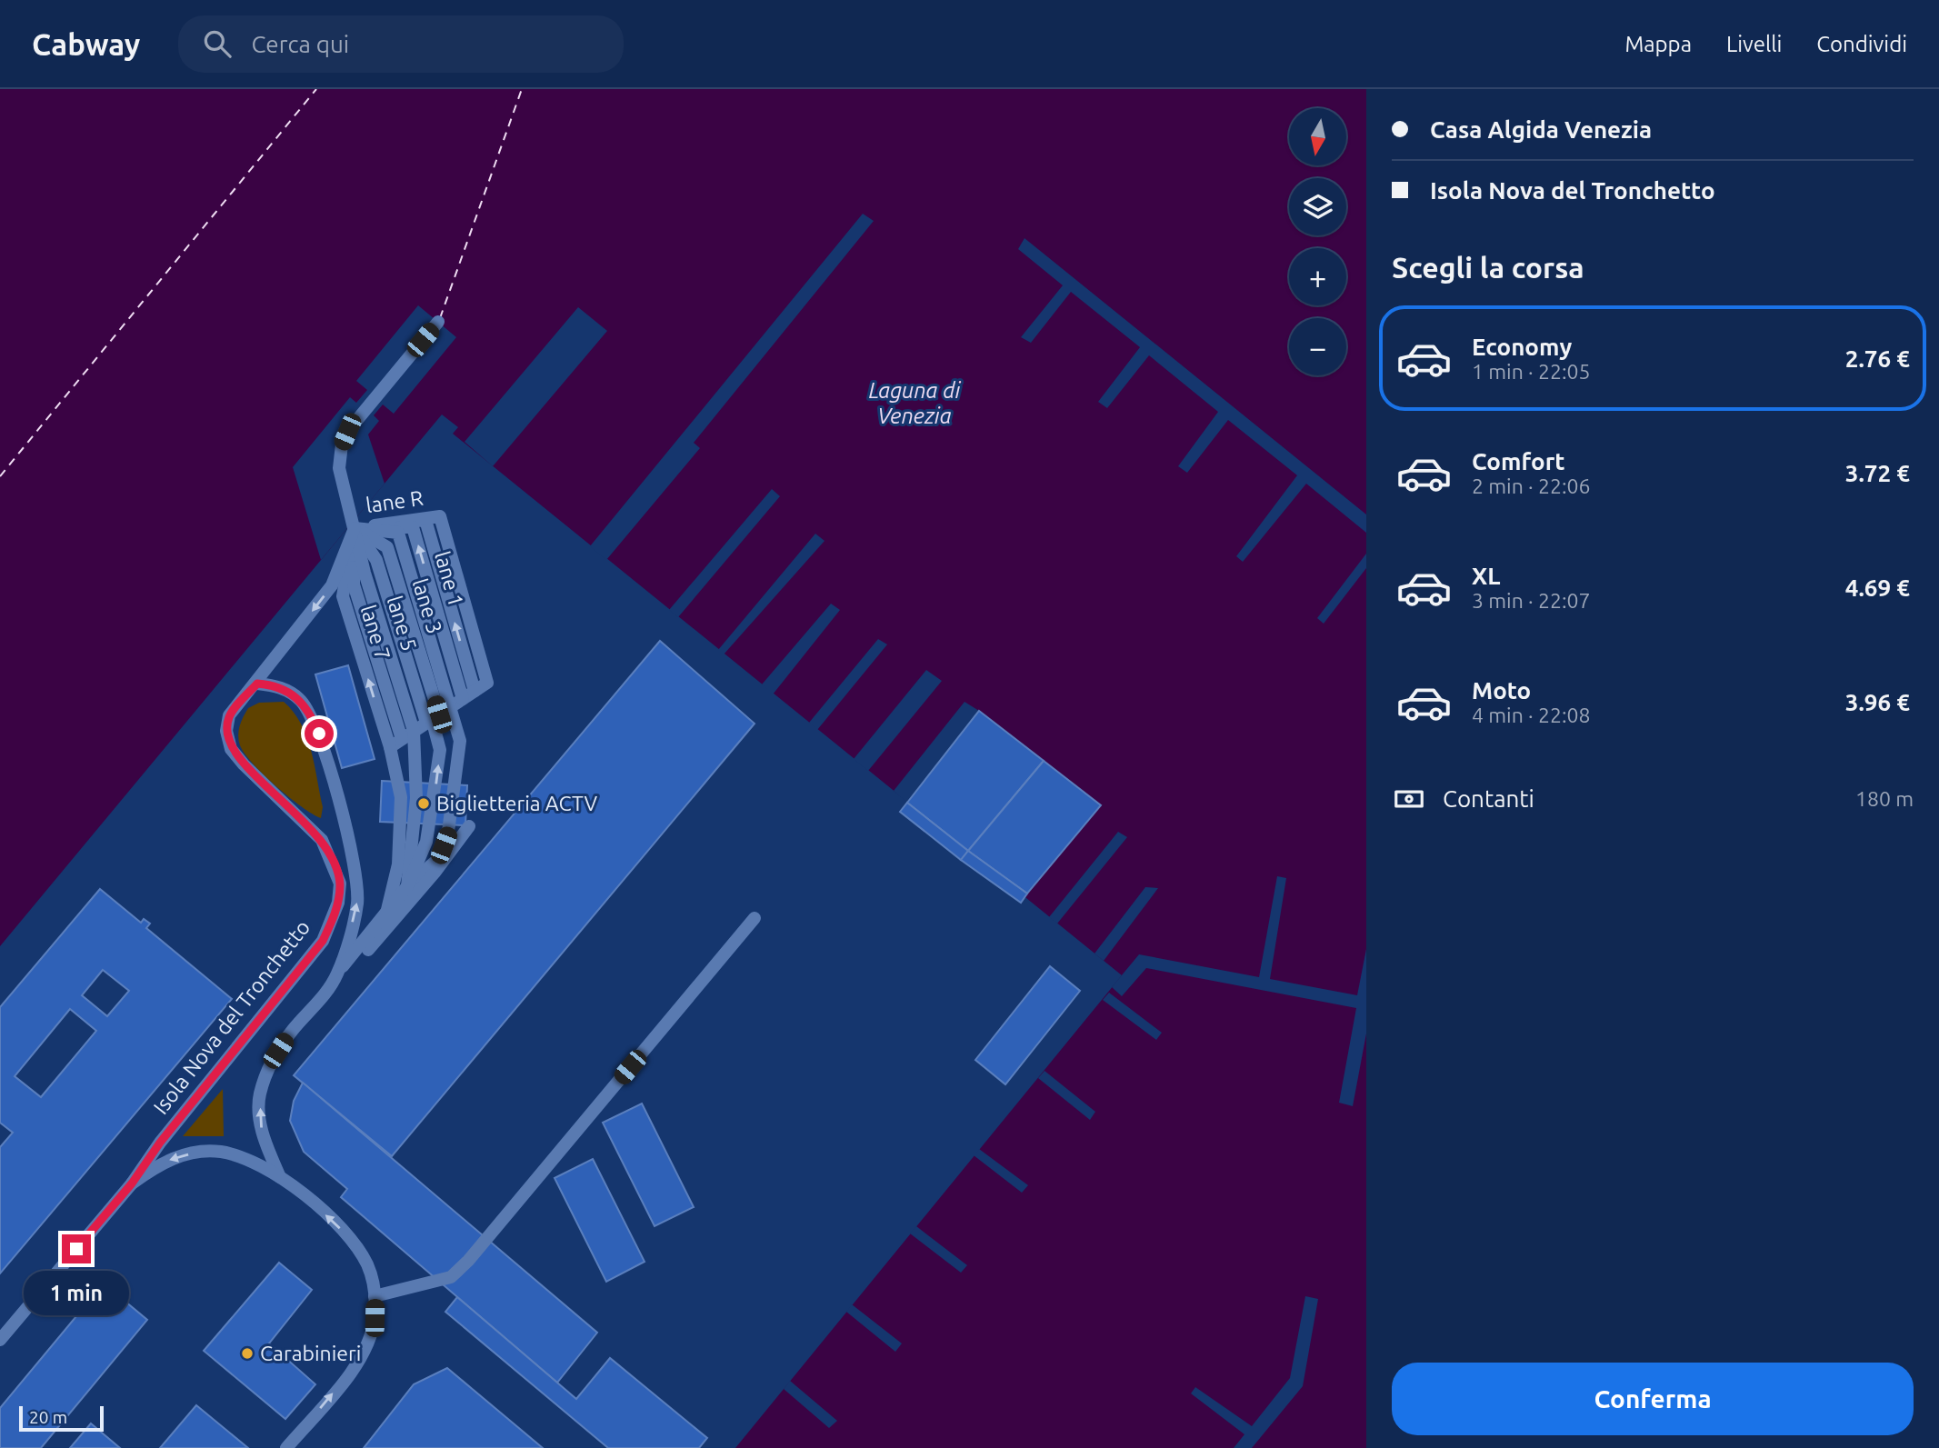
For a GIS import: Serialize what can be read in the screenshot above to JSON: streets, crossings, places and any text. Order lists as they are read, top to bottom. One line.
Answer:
{"streets":{"street":["lane R","lane 7","Isola Nova del Tronchetto"]},"crossings":[["lane R","lane 7"]],"water":["Laguna di Venezia"],"places":["Biglietteria ACTV","Carabinieri"],"scale_bar":"20 m","north":"bottom","page":{"header":"Cabway","search":"Cerca qui","nav":["Mappa","Livelli","Condividi"],"banner":["Casa Algida Venezia","Isola Nova del Tronchetto"],"map_buttons":["+","−"],"heading":"Scegli la corsa","list":[{"name":"Economy","note":"1 min · 22:05","value":"2.76 €"},{"name":"Comfort","note":"2 min · 22:06","value":"3.72 €"},{"name":"XL","note":"3 min · 22:07","value":"4.69 €"},{"name":"Moto","note":"4 min · 22:08","value":"3.96 €"}],"pay":["Contanti","180 m"],"bubble":"1 min","buttons":"Conferma","scale":"20 m"}}
